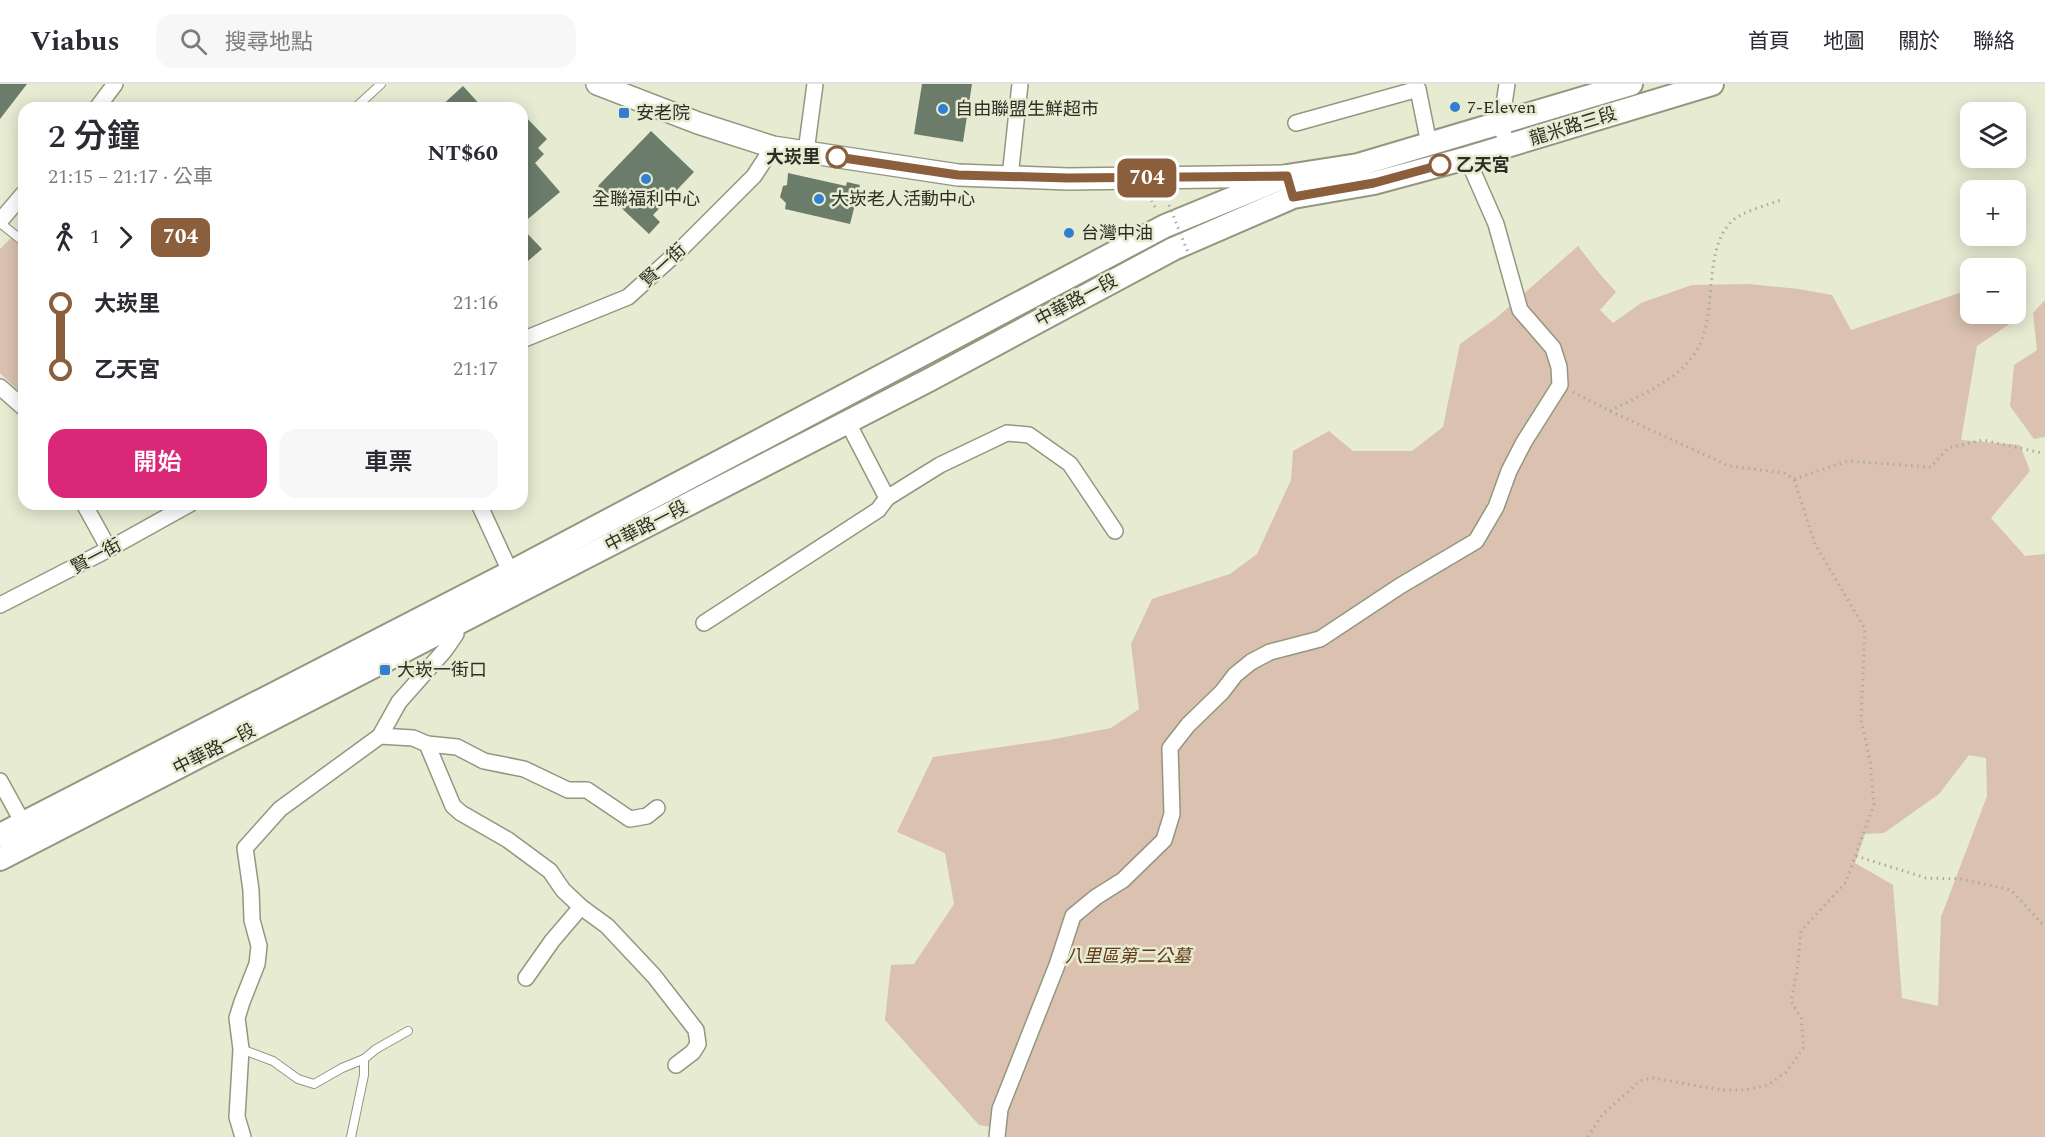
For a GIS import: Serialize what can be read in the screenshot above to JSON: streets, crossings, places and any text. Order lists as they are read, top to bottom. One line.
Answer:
{"streets":{"main road":["龍米路三段","中華路一段"],"street":["賢一街"]},"crossings":[["龍米路三段","中華路一段"]],"parks":["八里區第二公墓"],"places":{"other":["7-Eleven","自由聯盟生鮮超市","大崁里","乙天宮","全聯福利中心","大崁老人活動中心","台灣中油"],"transit":["安老院","大崁一街口"]},"lines":["bus line 704"],"page":{"header":"Viabus","search":"搜尋地點","nav":["首頁","地圖","關於","聯絡"],"on_map":"704","map_buttons":["+","−"],"heading":["2 分鐘","21:15 – 21:17 · 公車","NT$60"],"legs":["1","704"],"list":[{"name":"大崁里","value":"21:16"},{"name":"乙天宮","value":"21:17"}],"buttons":["開始","車票"]}}
